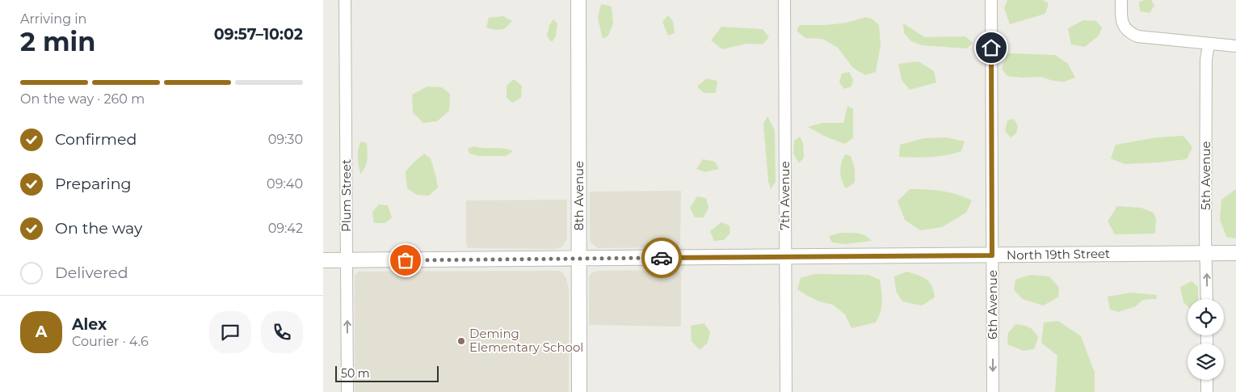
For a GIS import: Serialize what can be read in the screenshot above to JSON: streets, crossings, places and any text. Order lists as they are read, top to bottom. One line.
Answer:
{"streets":{"street":["5th Avenue","Plum Street","8th Avenue","7th Avenue","North 19th Street","6th Avenue"]},"crossings":[["5th Avenue","North 19th Street"],["Plum Street","North 19th Street"],["8th Avenue","North 19th Street"],["7th Avenue","North 19th Street"],["North 19th Street","6th Avenue"]],"places":["Deming Elementary School"],"scale_bar":"50 m","page":{"heading":["2 min","Arriving in","09:57–10:02"],"panel":["Alex","Courier · 4.6"],"bar":"On the way · 260 m","list":[["Confirmed","09:30"],["Preparing","09:40"],["On the way","09:42"],"Delivered"],"round":"A","scale":"50 m"}}
